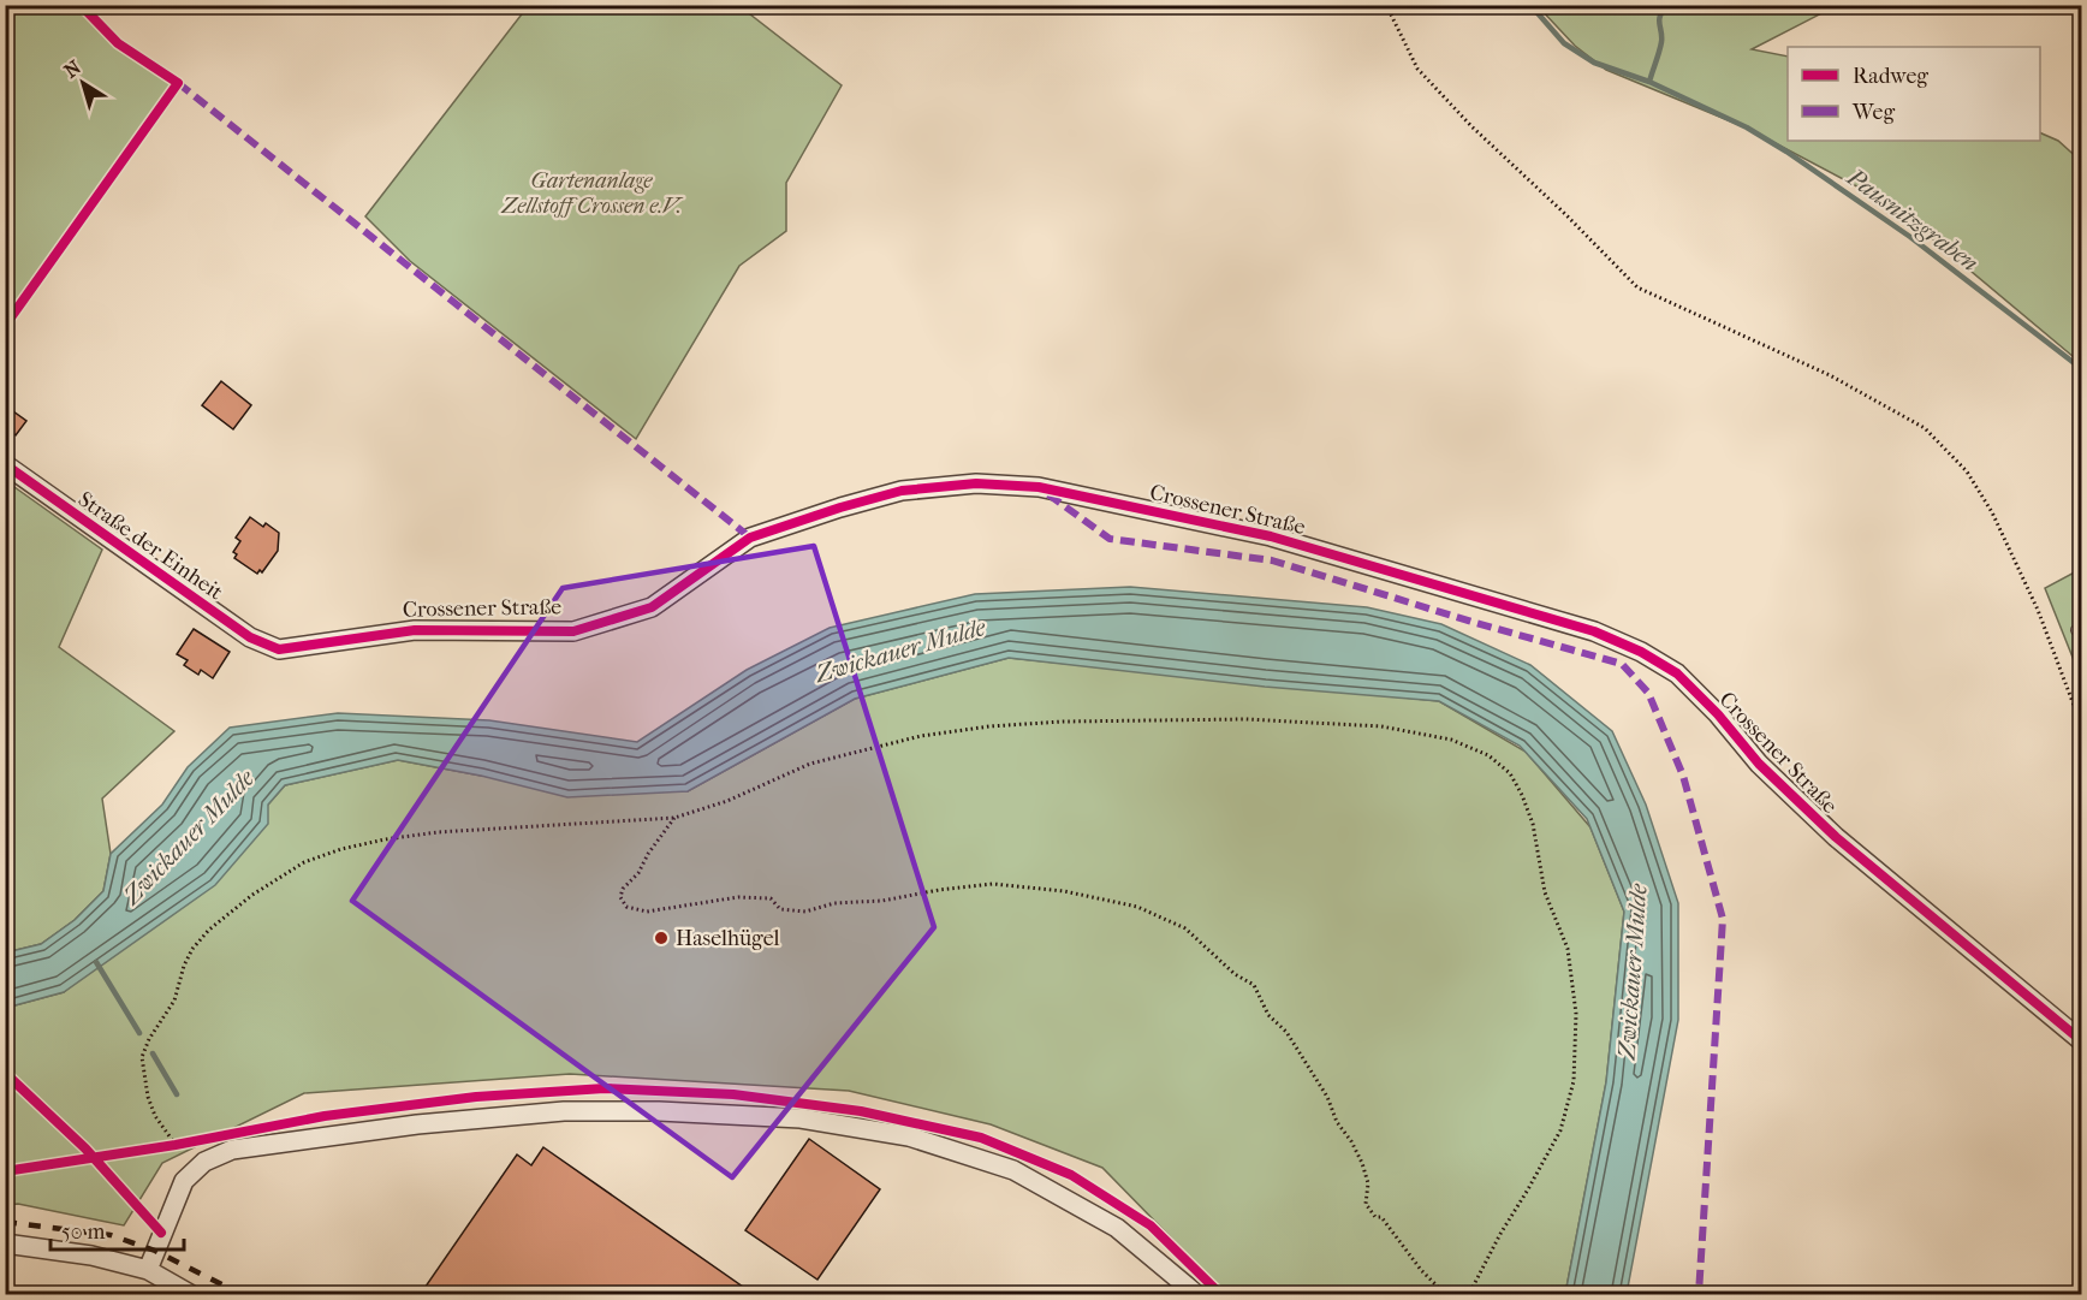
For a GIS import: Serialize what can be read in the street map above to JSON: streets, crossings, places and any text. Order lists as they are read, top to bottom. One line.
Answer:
{"streets":{"street":["Crossener Straße","Straße der Einheit"]},"crossings":[["Crossener Straße","Straße der Einheit"]],"water":["Pausnitzgraben","Zwickauer Mulde"],"parks":["Gartenanlage Zellstoff Crossen e.V."],"places":["Haselhügel"],"legend":["Radweg","Weg"],"scale_bar":"50 m","north":"top left"}
